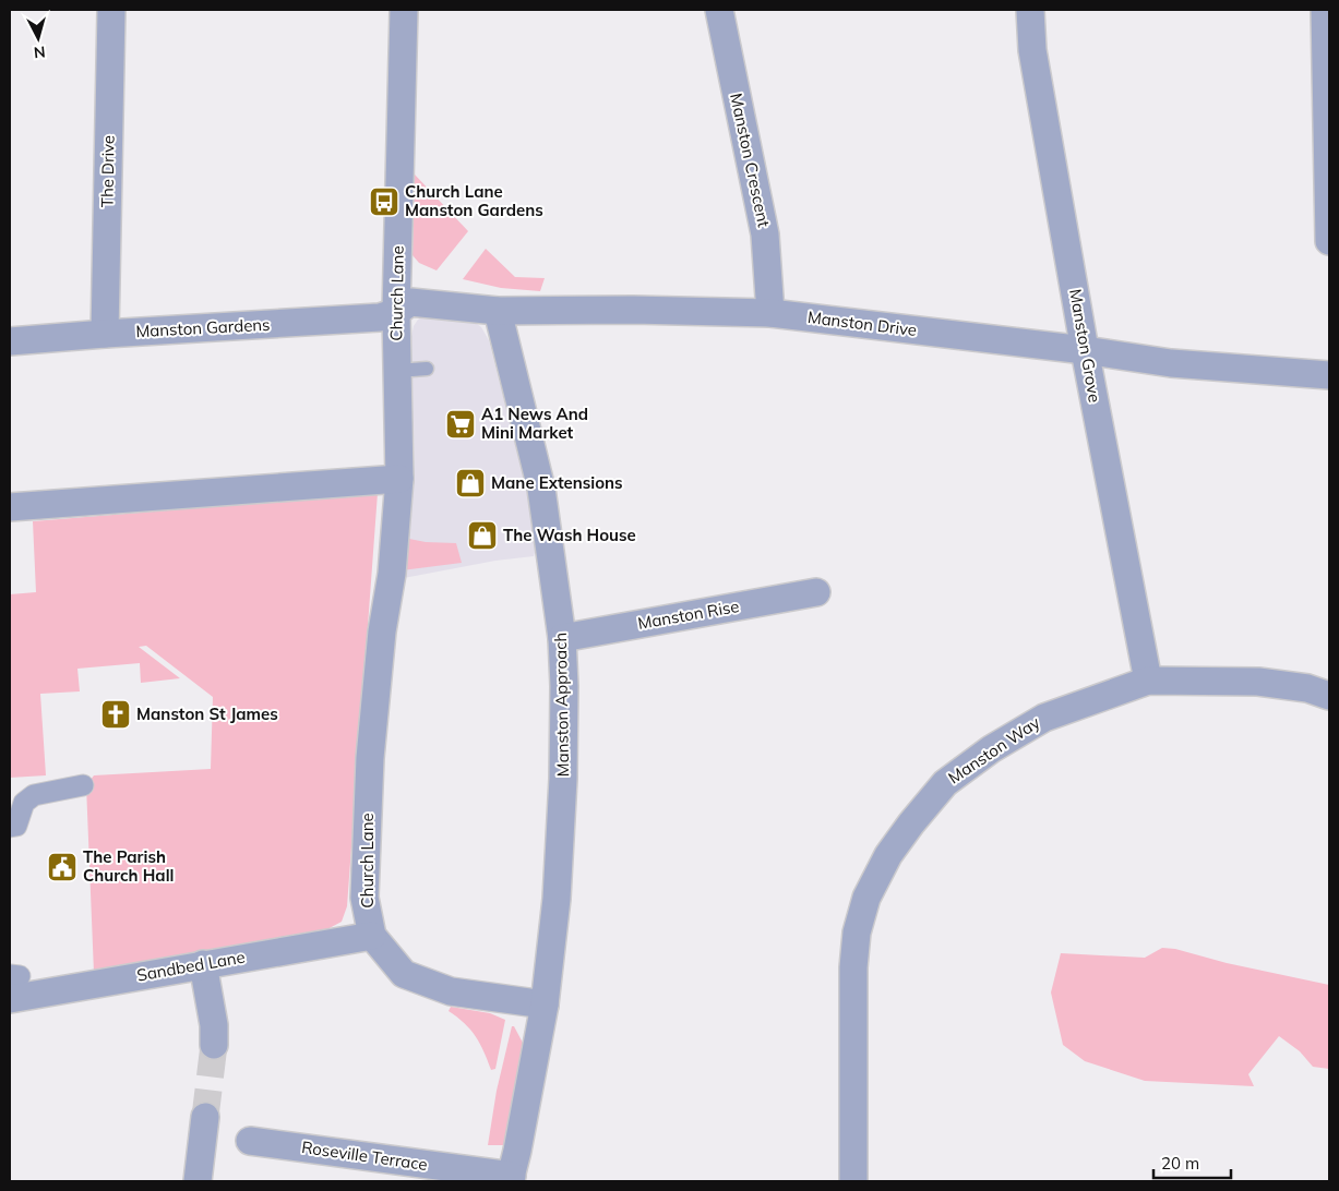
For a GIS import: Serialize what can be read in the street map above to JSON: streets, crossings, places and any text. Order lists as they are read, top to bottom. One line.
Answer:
{"streets":{"street":["Manston Crescent","The Drive","Church Lane","Manston Drive","Manston Gardens","Manston Grove","Manston Rise","Manston Approach","Manston Way","Sandbed Lane","Roseville Terrace"]},"crossings":[["Manston Crescent","Manston Drive"],["The Drive","Manston Gardens"],["Church Lane","Manston Drive"],["Church Lane","Manston Gardens"],["Church Lane","Sandbed Lane"],["Manston Drive","Manston Gardens"],["Manston Drive","Manston Grove"],["Manston Drive","Manston Approach"],["Manston Grove","Manston Way"],["Manston Rise","Manston Approach"]],"places":{"bus stop":["Church Lane Manston Gardens"],"supermarket":["A1 News And Mini Market"],"shop":["Mane Extensions","The Wash House"],"church":["Manston St James"],"public building":["The Parish Church Hall"]},"scale_bar":"20 m","north":"bottom"}
